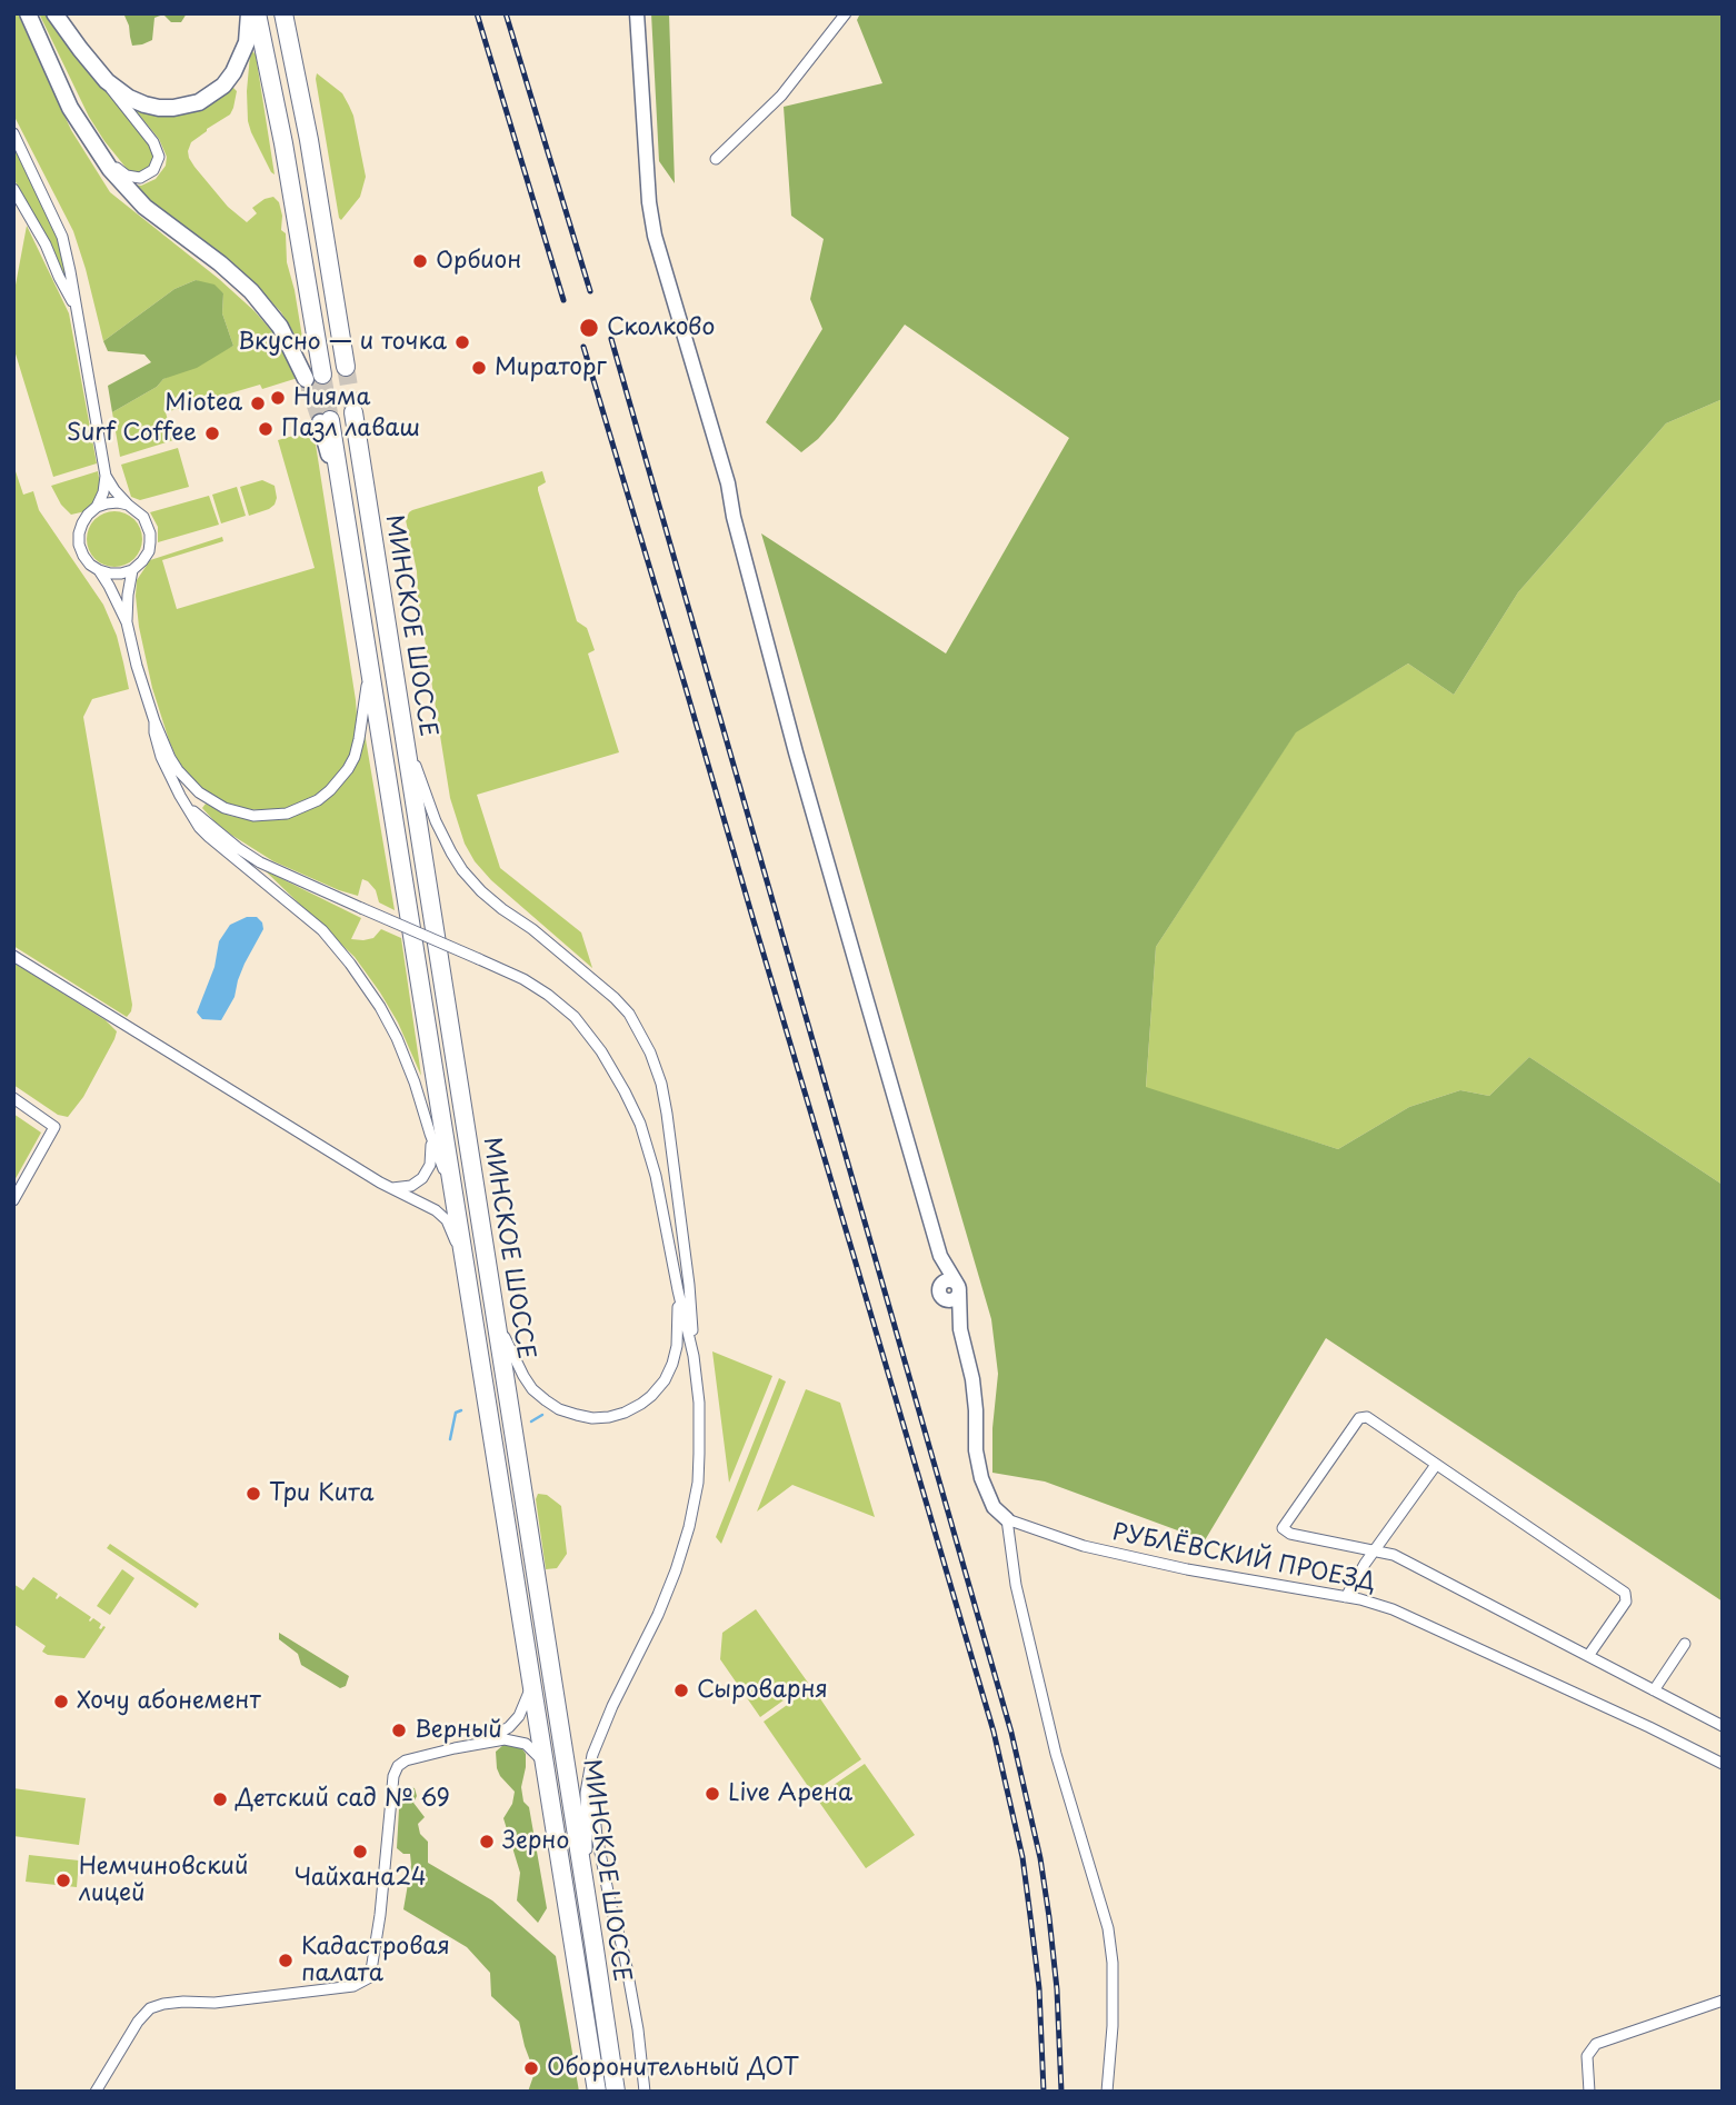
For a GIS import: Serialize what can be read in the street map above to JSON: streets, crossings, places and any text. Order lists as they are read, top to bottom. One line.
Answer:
{"streets":{"highway":["МИНСКОЕ ШОССЕ"],"street":["РУБЛЁВСКИЙ ПРОЕЗД"]},"places":["Орбион","Сколково","Вкусно — и точка","Мираторг","Нияма","Miotea","Пазл лаваш","Surf Coffee","Три Кита","Сыроварня","Хочу абонемент","Верный","Live Арена","Детский сад № 69","Зерно","Чайхана24","Немчиновский лицей","Кадастровая палата","Оборонительный ДОТ"]}
